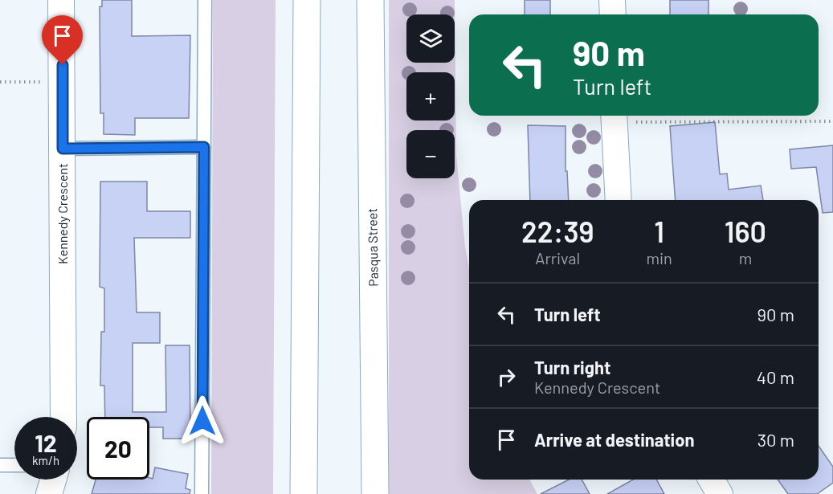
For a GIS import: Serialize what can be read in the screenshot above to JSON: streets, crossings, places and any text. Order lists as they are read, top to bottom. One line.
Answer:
{"streets":{"main road":["Pasqua Street"],"street":["Kennedy Crescent"]},"page":{"map_buttons":["+","−"],"turn":["90 m","Turn left"],"eta":["22:39","Arrival","1","min","160","m"],"list":[{"name":"Turn left","value":"90 m"},{"name":"Turn right","note":"Kennedy Crescent","value":"40 m"},{"name":"Arrive at destination","value":"30 m"}],"speed":"12 km/h","limit":"20"}}
